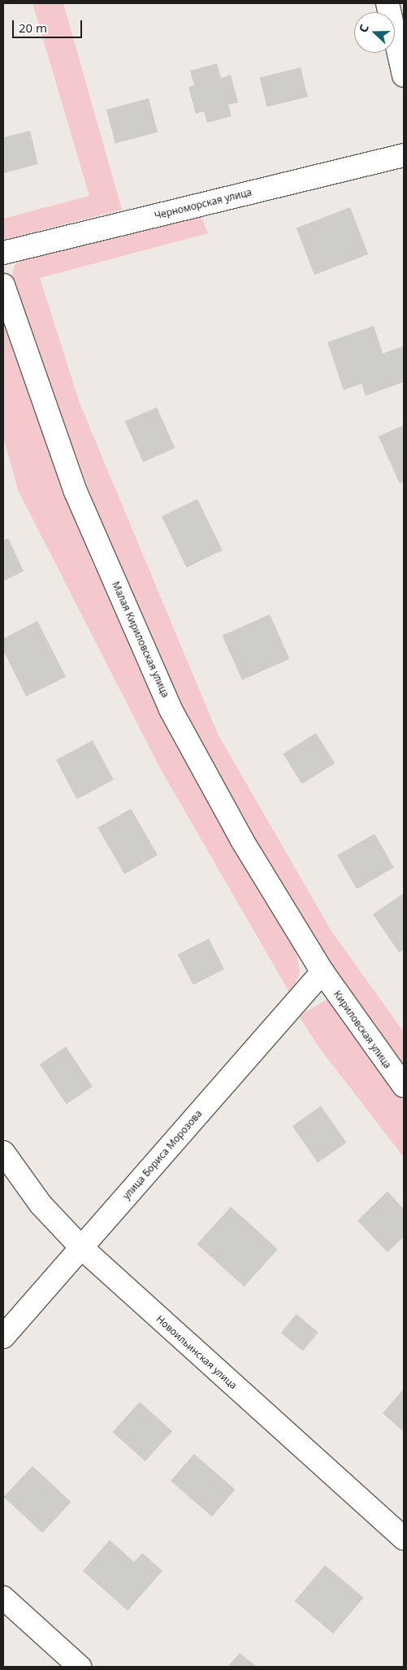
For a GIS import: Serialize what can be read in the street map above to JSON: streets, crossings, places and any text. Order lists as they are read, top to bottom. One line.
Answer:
{"streets":{"street":["Черноморская улица","Малая Кириловская улица","Кириловская улица","улица Бориса Морозова","Новоильинская улица"]},"crossings":[["Малая Кириловская улица","Кириловская улица"],["Малая Кириловская улица","улица Бориса Морозова"],["Кириловская улица","улица Бориса Морозова"],["улица Бориса Морозова","Новоильинская улица"]],"scale_bar":"20 m","north":"left"}
